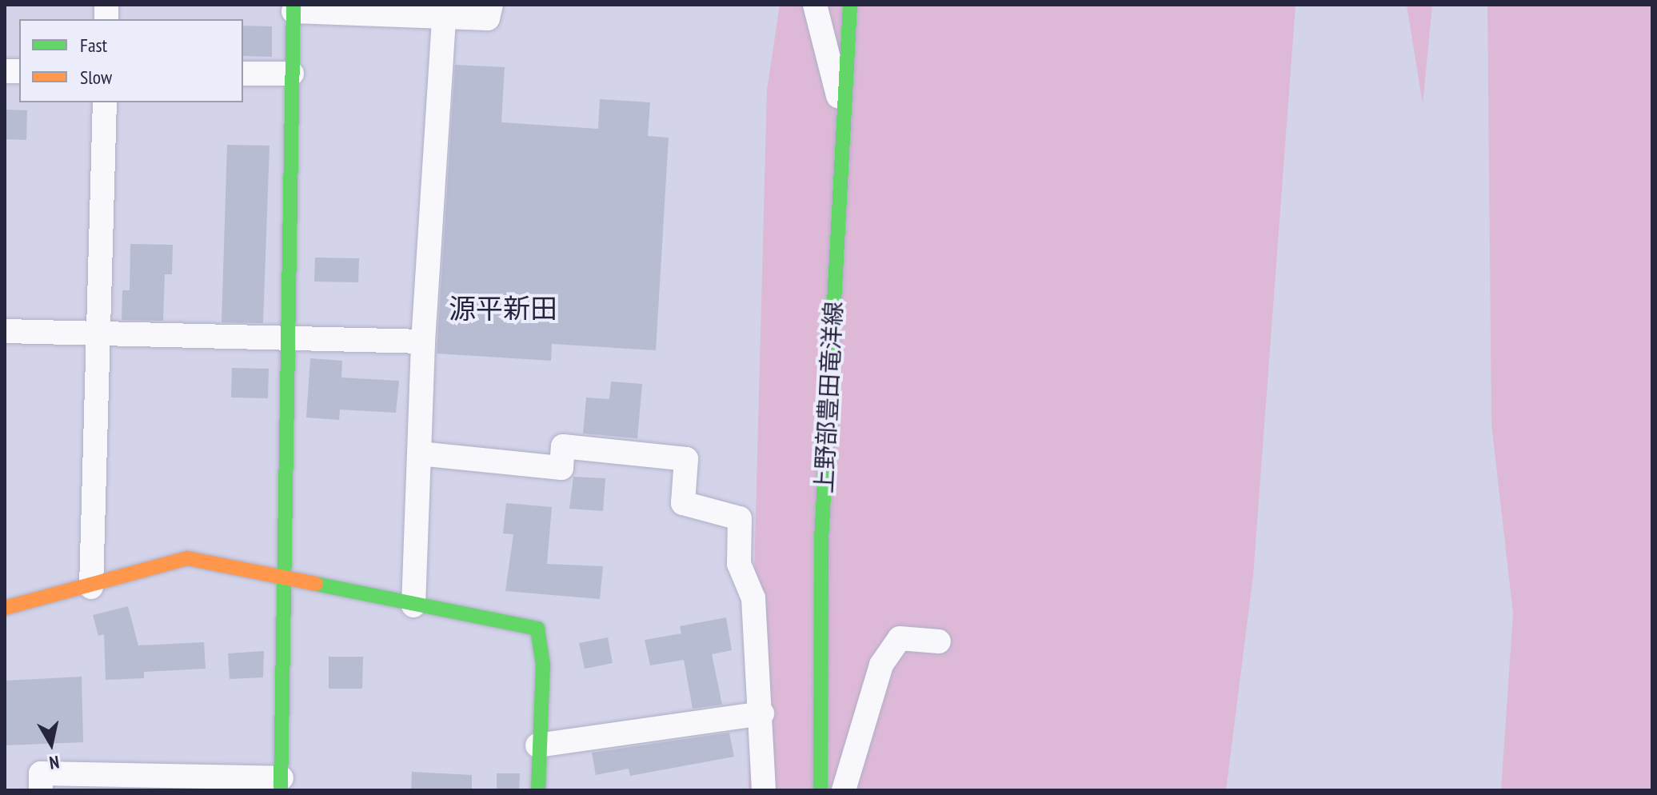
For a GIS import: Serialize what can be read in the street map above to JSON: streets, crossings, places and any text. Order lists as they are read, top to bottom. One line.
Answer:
{"streets":{"street":["上野部豊田竜洋線"]},"districts":["源平新田"],"legend":["Fast","Slow"],"north":"bottom"}
